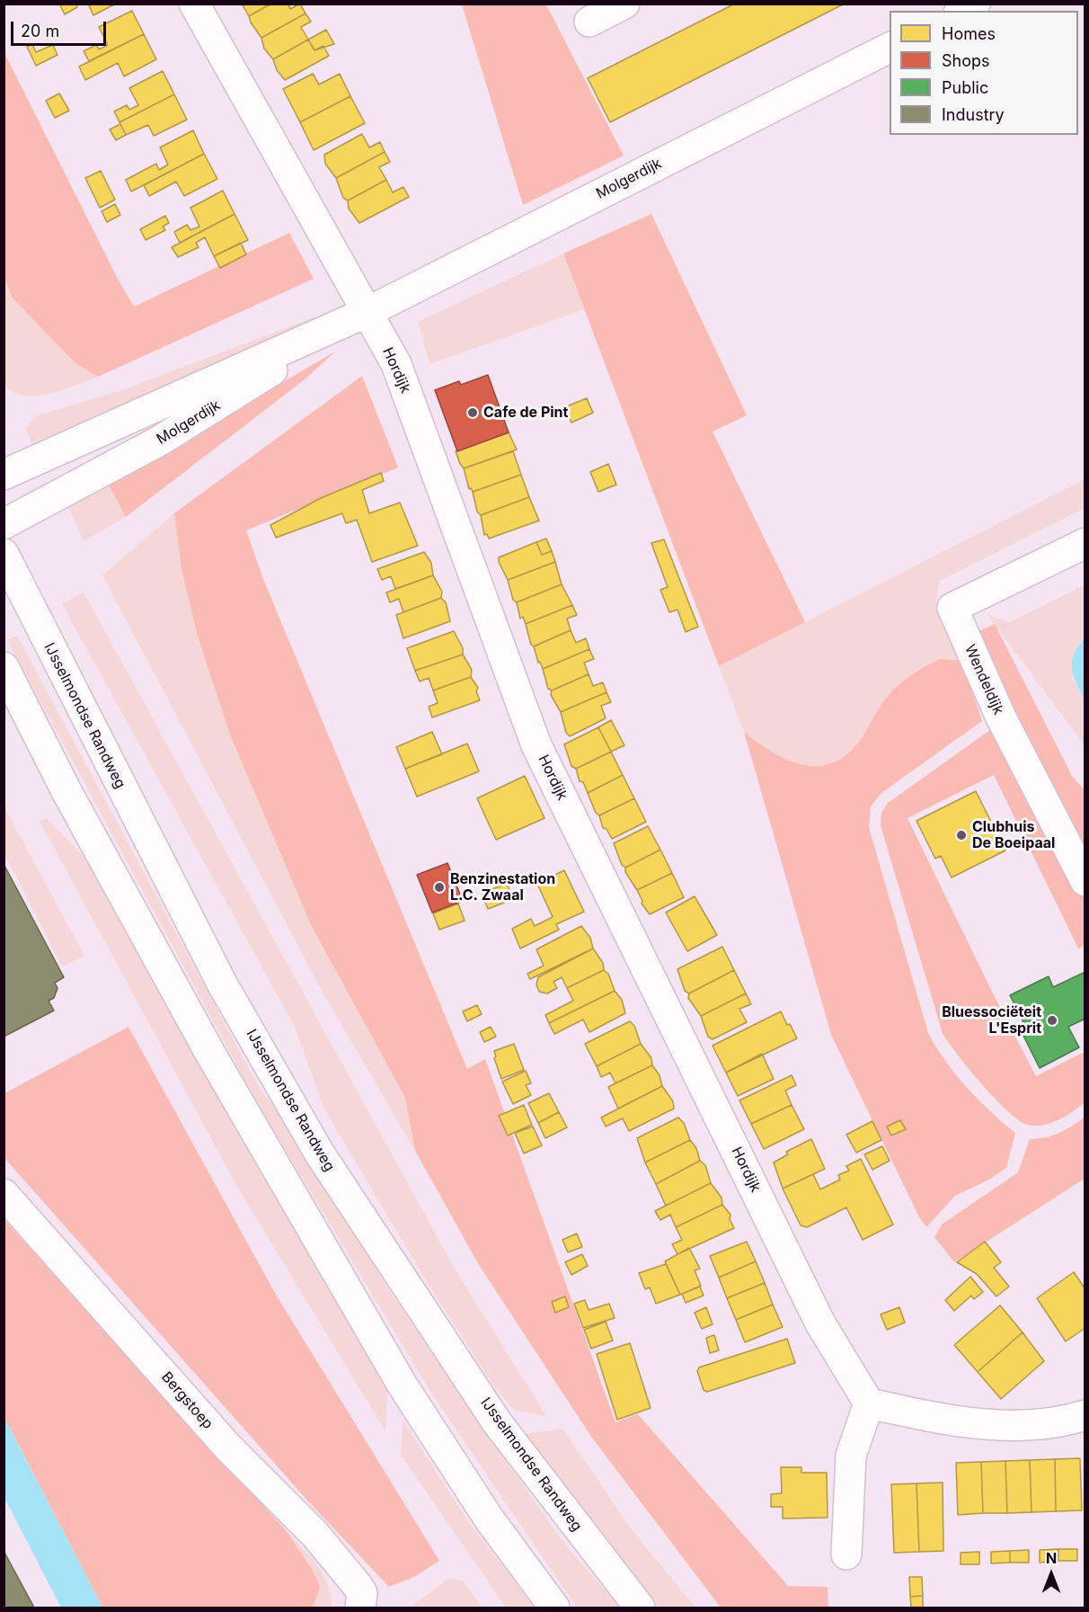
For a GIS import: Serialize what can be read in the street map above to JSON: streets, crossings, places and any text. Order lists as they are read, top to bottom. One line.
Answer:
{"streets":{"street":["Molgerdijk","Hordijk","Wendeldijk","IJsselmondse Randweg","Bergstoep"]},"crossings":[["Molgerdijk","Hordijk"]],"places":["Cafe de Pint","Clubhuis De Boeipaal","Benzinestation L.C. Zwaal","Bluessociëteit L'Esprit"],"legend":["Homes","Shops","Public","Industry"],"scale_bar":"20 m","north":"top"}
